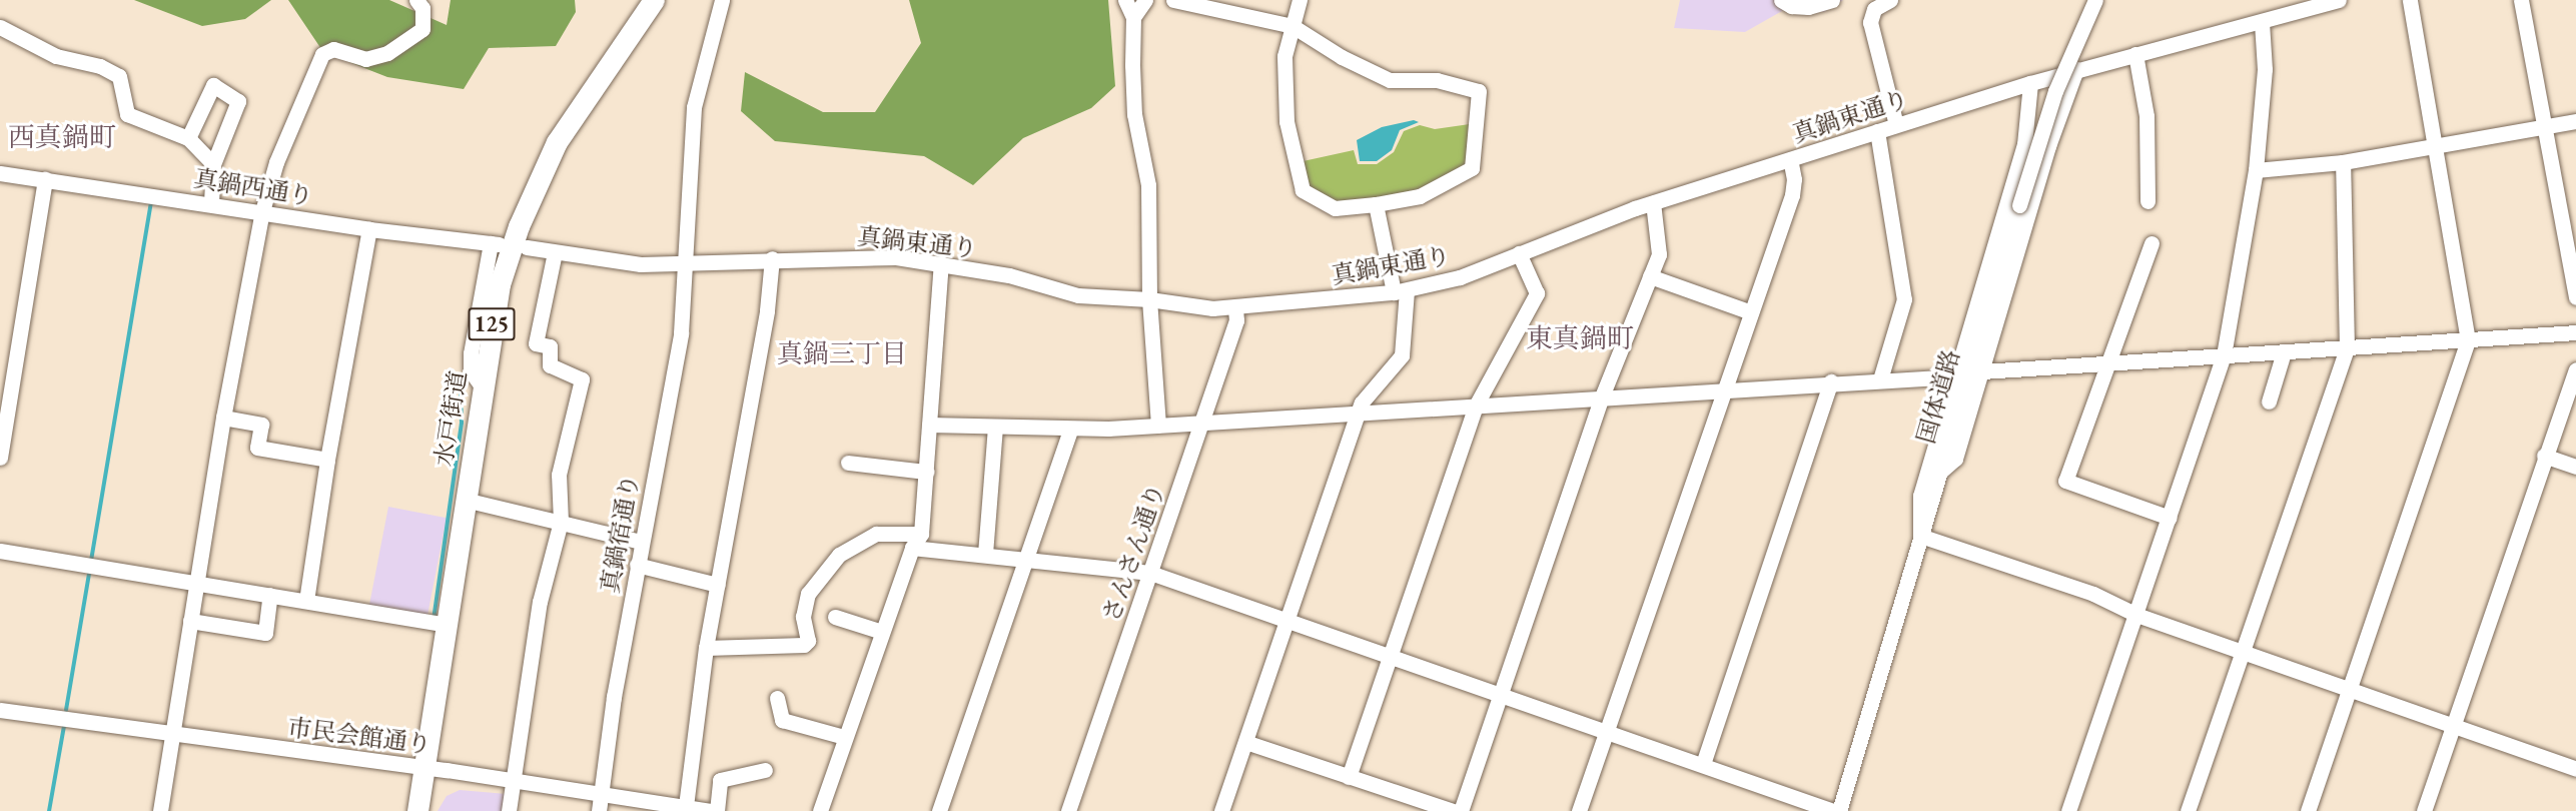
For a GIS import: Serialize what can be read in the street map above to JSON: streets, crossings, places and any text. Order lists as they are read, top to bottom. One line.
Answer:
{"streets":{"highway":["125","水戸街道"],"street":["真鍋東通り","真鍋西通り","国体道路","真鍋宿通り","さんさん通り","市民会館通り"]},"crossings":[["真鍋東通り","真鍋宿通り"],["真鍋東通り","さんさん通り"],["真鍋西通り","水戸街道"],["水戸街道","市民会館通り"],["真鍋宿通り","市民会館通り"]],"districts":["西真鍋町","東真鍋町","真鍋三丁目"]}
